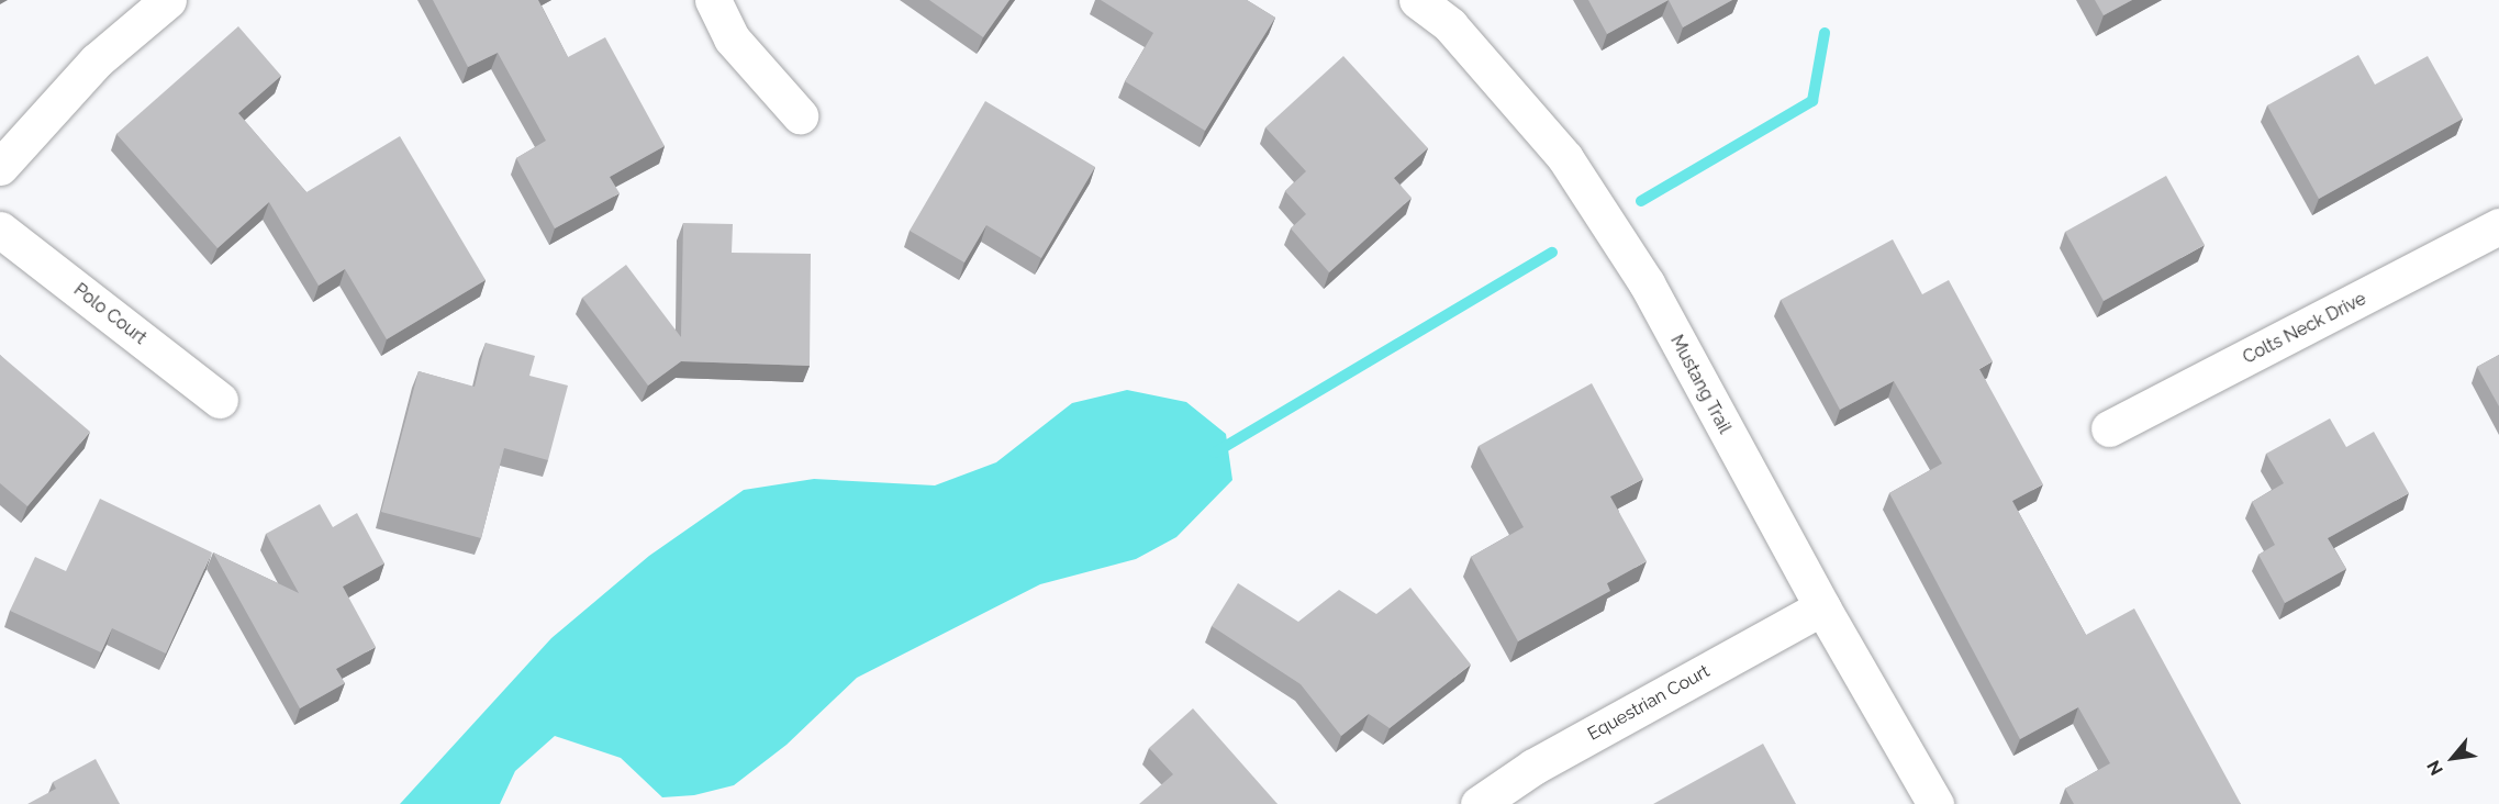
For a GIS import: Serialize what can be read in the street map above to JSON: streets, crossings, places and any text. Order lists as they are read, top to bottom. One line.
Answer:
{"streets":{"street":["Polo Court","Colts Neck Drive","Mustang Trail","Equestrian Court"]},"crossings":[["Mustang Trail","Equestrian Court"]],"north":"bottom left"}
